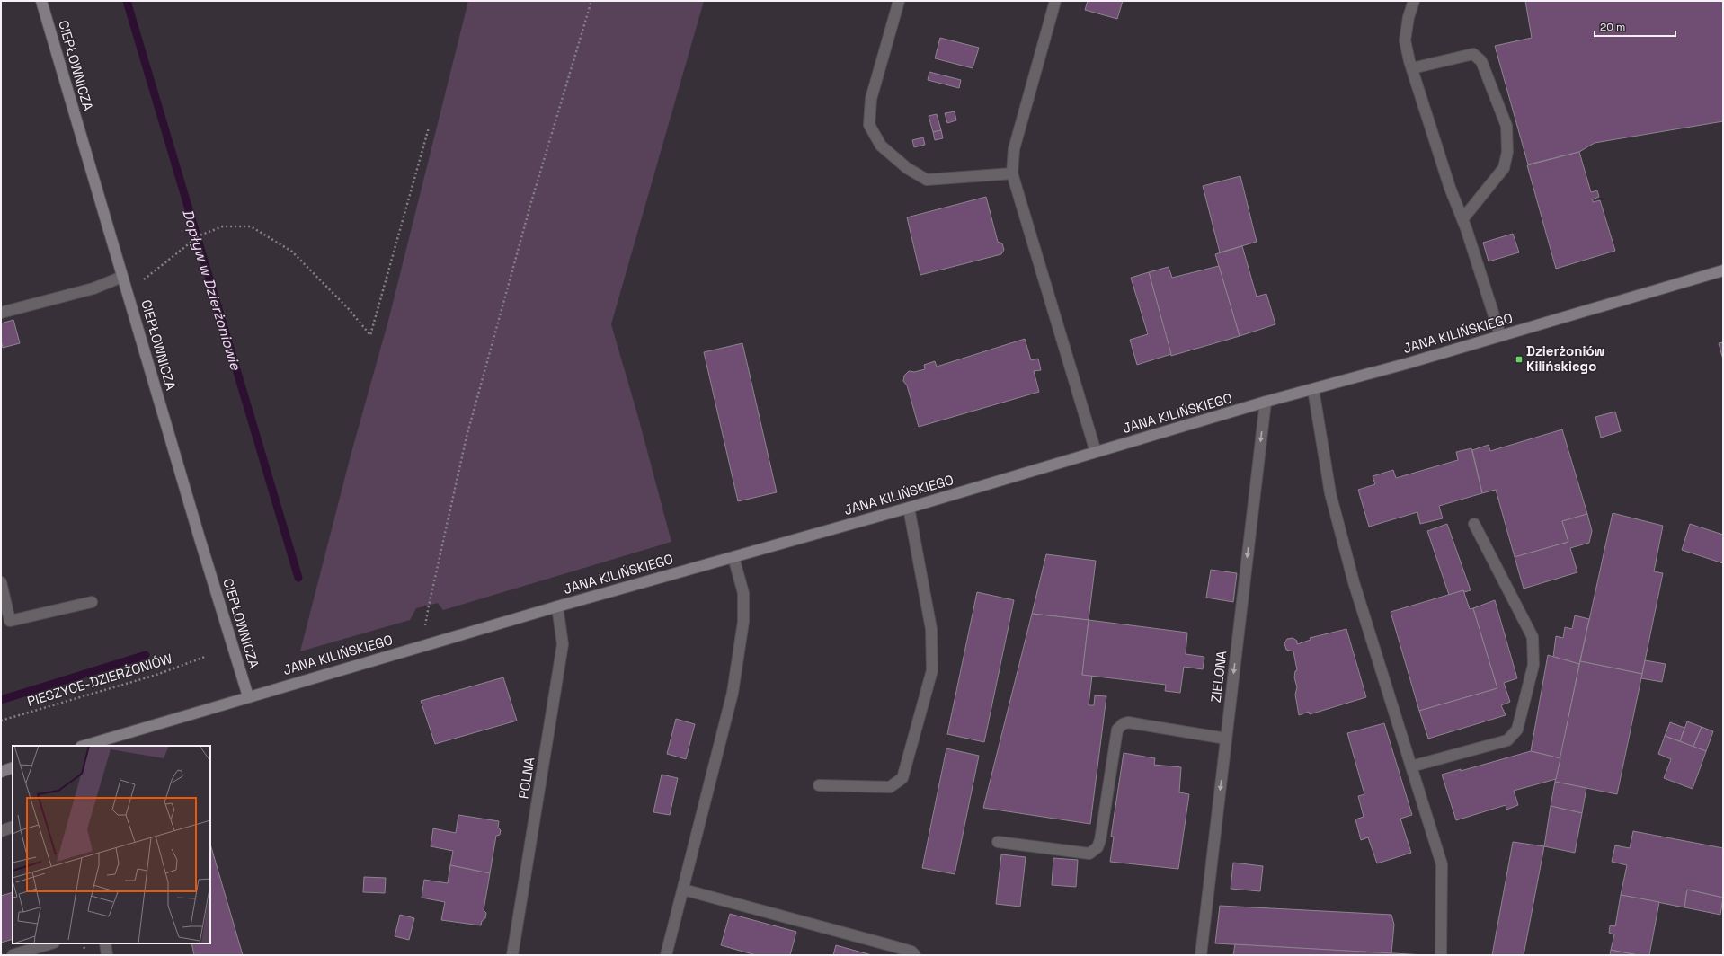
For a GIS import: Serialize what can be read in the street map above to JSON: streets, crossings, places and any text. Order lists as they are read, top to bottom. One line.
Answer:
{"streets":{"street":["CIEPŁOWNICZA","JANA KILIŃSKIEGO","ZIELONA","POLNA"],"path":["PIESZYCE-DZIERŻONIÓW"]},"crossings":[["CIEPŁOWNICZA","JANA KILIŃSKIEGO"],["JANA KILIŃSKIEGO","ZIELONA"],["JANA KILIŃSKIEGO","POLNA"]],"one_way":["ZIELONA"],"water":["Dopływ w Dzierżoniowie"],"places":{"transit":["Dzierżoniów Kilińskiego"]},"scale_bar":"20 m"}
